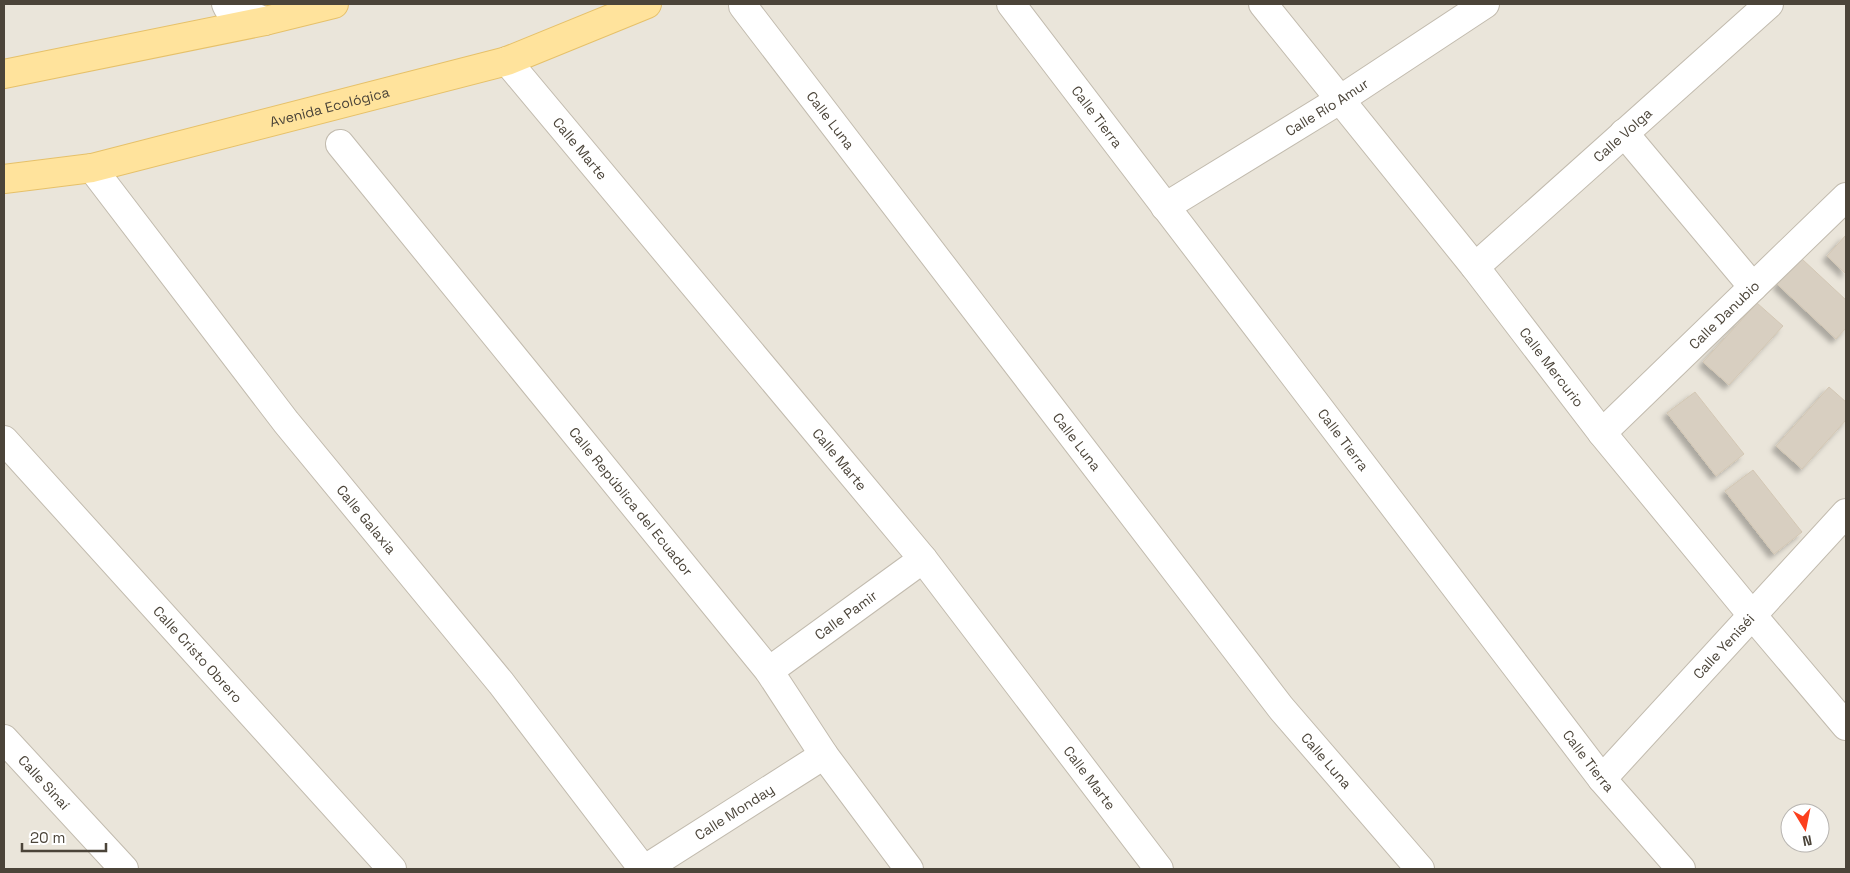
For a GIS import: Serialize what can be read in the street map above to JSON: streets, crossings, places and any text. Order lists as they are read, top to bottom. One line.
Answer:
{"streets":{"main road":["Avenida Ecológica"],"street":["Calle Río Amur","Calle Tierra","Calle Luna","Calle Volga","Calle Marte","Calle Danubio","Calle Mercurio","Calle República del Ecuador","Calle Galaxia","Calle Pamir","Calle Yeniséi","Calle Cristo Obrero","Calle Sinaí","Calle Monday"]},"crossings":[["Avenida Ecológica","Calle Marte"],["Avenida Ecológica","Calle Galaxia"],["Calle Río Amur","Calle Tierra"],["Calle Río Amur","Calle Mercurio"],["Calle Tierra","Calle Yeniséi"],["Calle Volga","Calle Mercurio"],["Calle Marte","Calle Pamir"],["Calle Danubio","Calle Mercurio"],["Calle Mercurio","Calle Yeniséi"],["Calle República del Ecuador","Calle Pamir"],["Calle República del Ecuador","Calle Monday"],["Calle Galaxia","Calle Monday"]],"scale_bar":"20 m","north":"bottom"}
